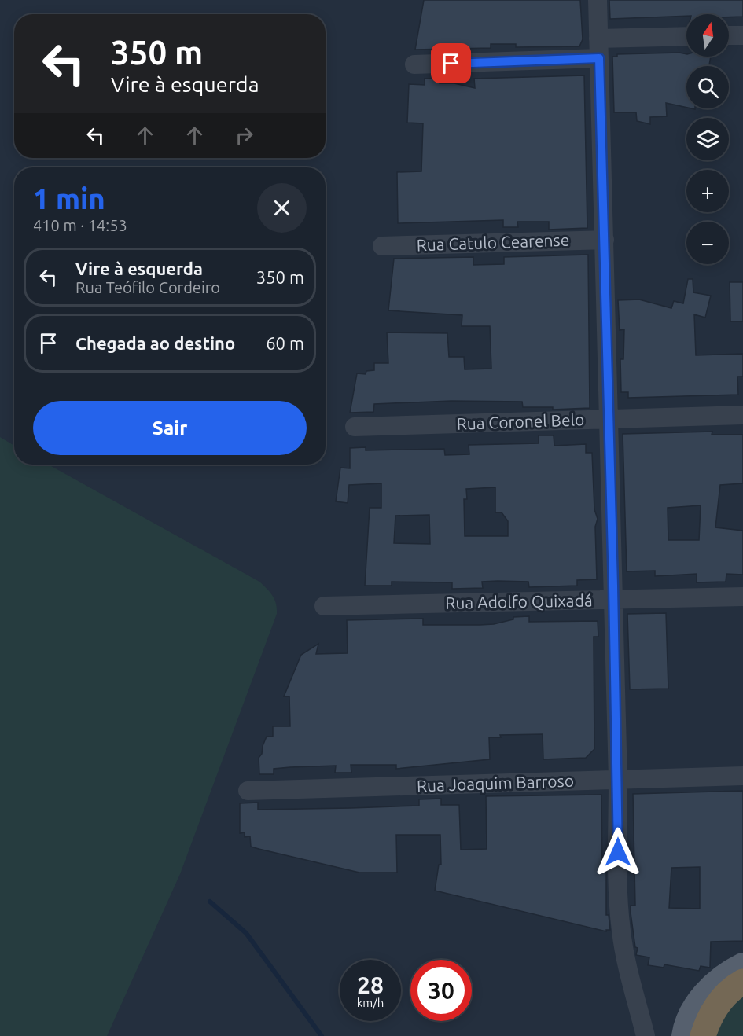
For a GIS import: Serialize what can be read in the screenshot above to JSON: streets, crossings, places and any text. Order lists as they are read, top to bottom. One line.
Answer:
{"streets":{"street":["Rua Catulo Cearense","Rua Coronel Belo","Rua Adolfo Quixadá","Rua Joaquim Barroso"]},"north":"top","page":{"map_buttons":["+","−"],"turn":["350 m","Vire à esquerda"],"heading":["1 min","410 m · 14:53"],"list":[{"name":"Vire à esquerda","note":"Rua Teófilo Cordeiro","value":"350 m"},{"name":"Chegada ao destino","value":"60 m"}],"buttons":"Sair","speed":"28 km/h","limit":"30"}}
